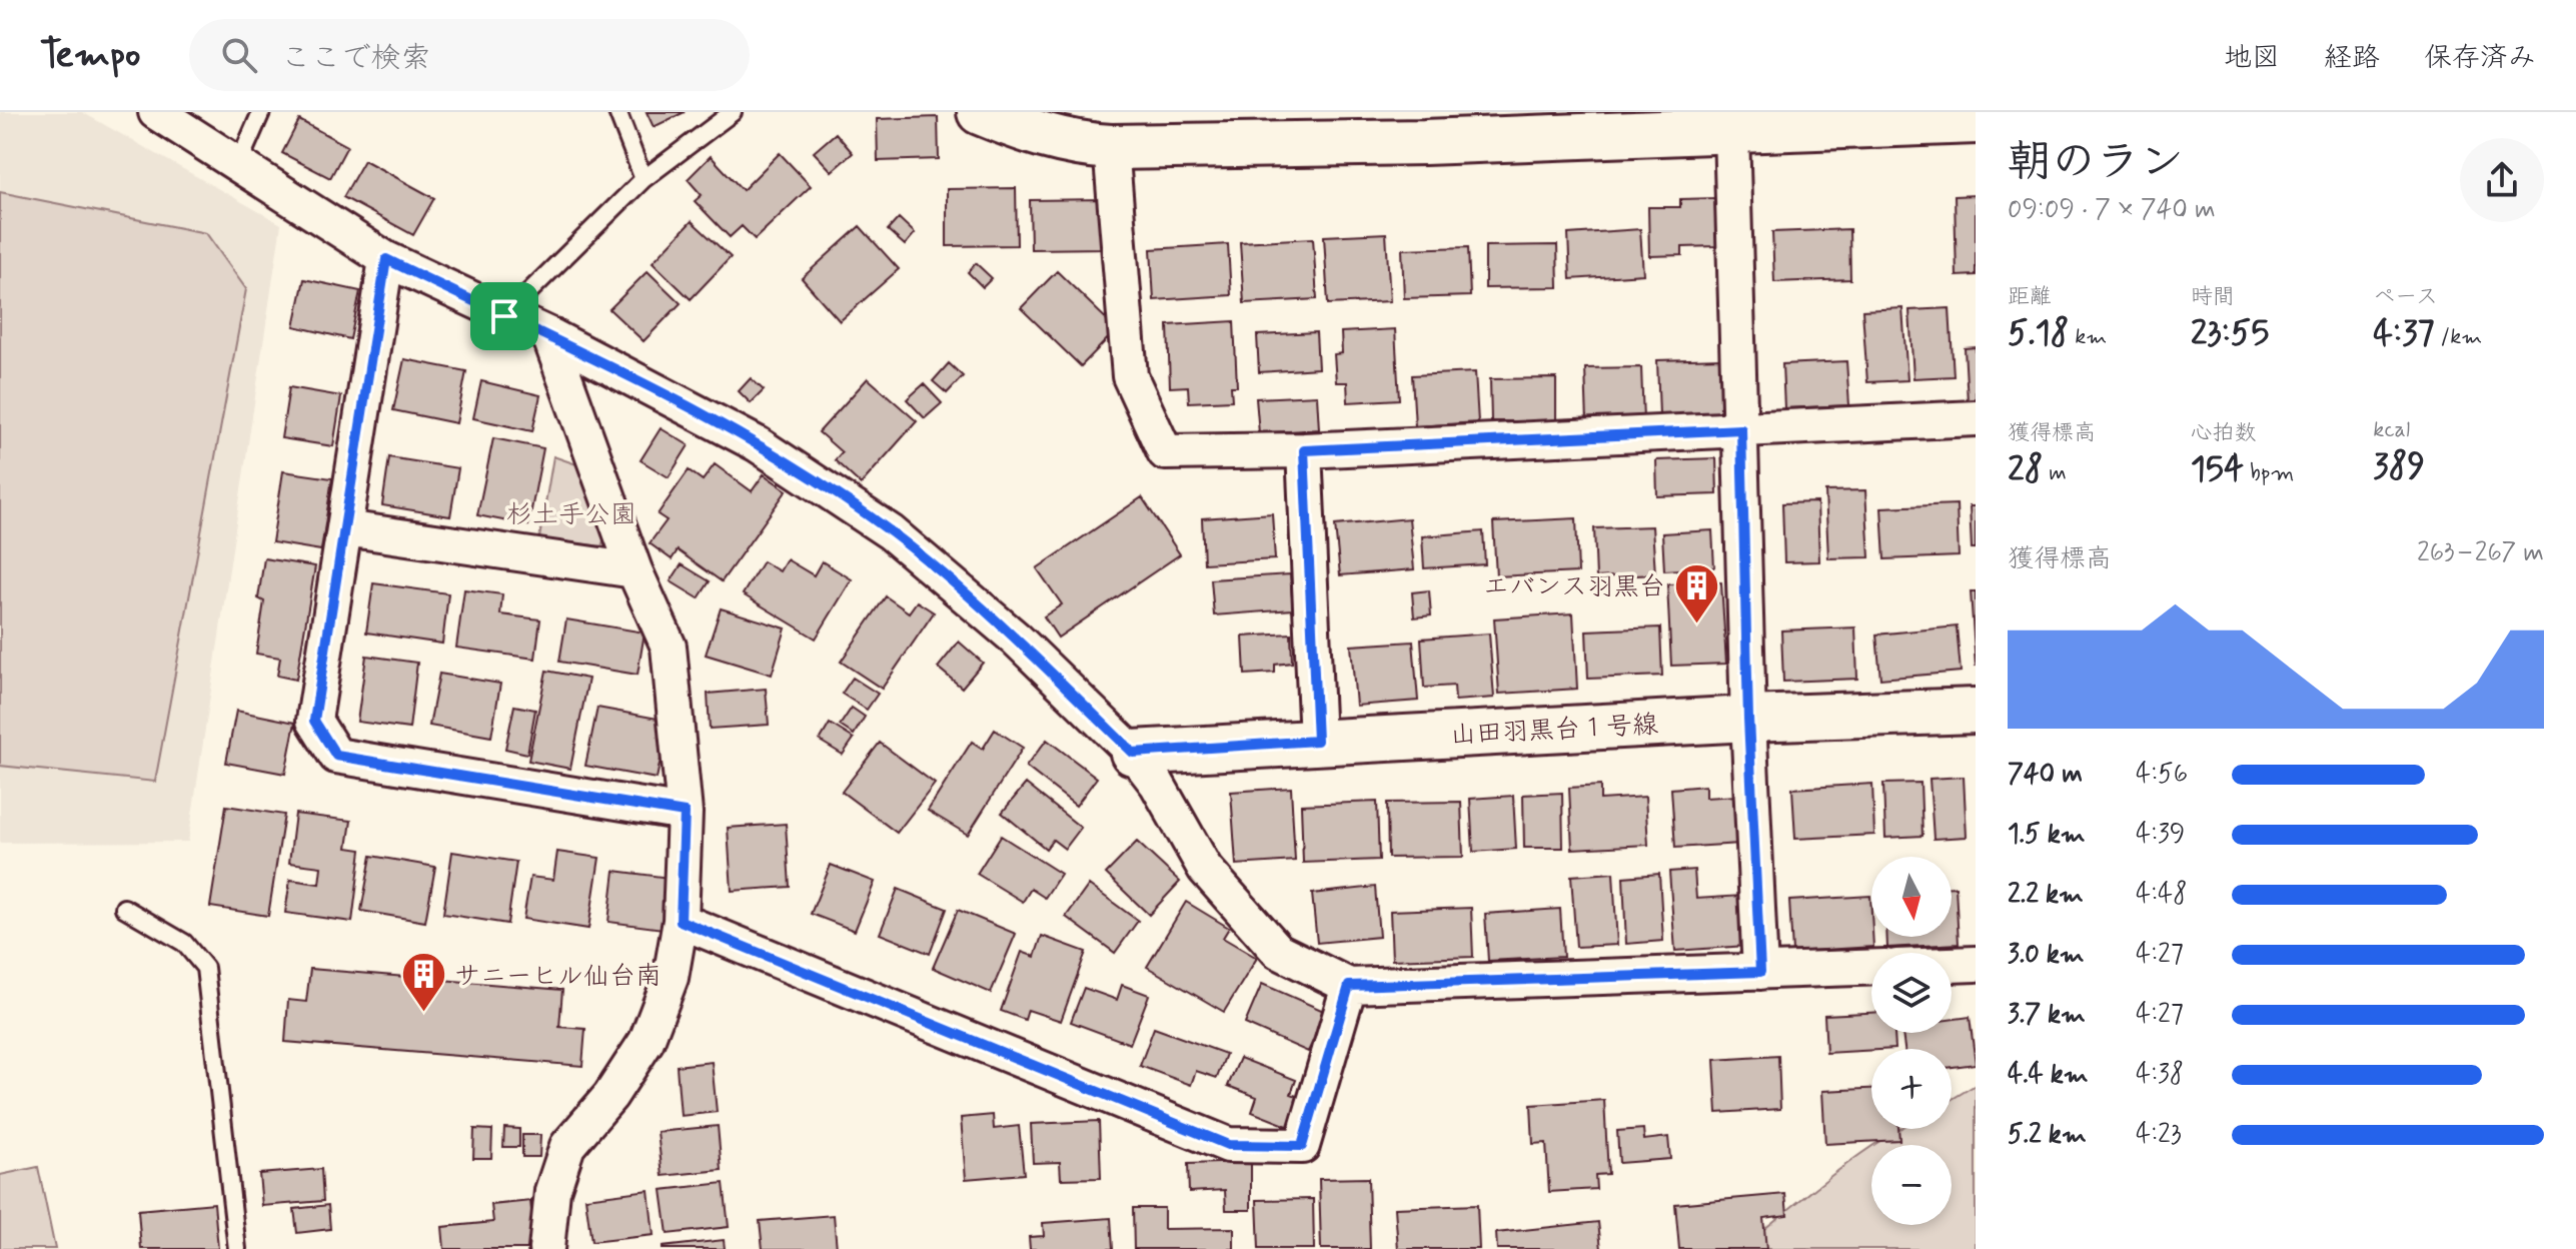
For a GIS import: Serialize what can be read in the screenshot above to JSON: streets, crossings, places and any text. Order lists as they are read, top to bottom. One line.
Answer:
{"streets":{"street":["山田羽黒台１号線"]},"parks":["杉土手公園"],"places":{"building":["エバンス羽黒台","サニーヒル仙台南"]},"north":"bottom","page":{"header":"Tempo","search":"ここで検索","nav":["地図","経路","保存済み"],"heading":["朝のラン","09:09 · 7 × 740 m"],"stats":[["距離","5.18 km"],["時間","23:55"],["ペース","4:37 /km"],["獲得標高","28 m"],["心拍数","154 bpm"],["kcal","389"]],"chart":["獲得標高","263–267 m"],"list":[{"name":"740 m","note":"4:56"},{"name":"1.5 km","note":"4:39"},{"name":"2.2 km","note":"4:48"},{"name":"3.0 km","note":"4:27"},{"name":"3.7 km","note":"4:27"},{"name":"4.4 km","note":"4:38"},{"name":"5.2 km","note":"4:23"}],"map_buttons":["+","−"]}}
